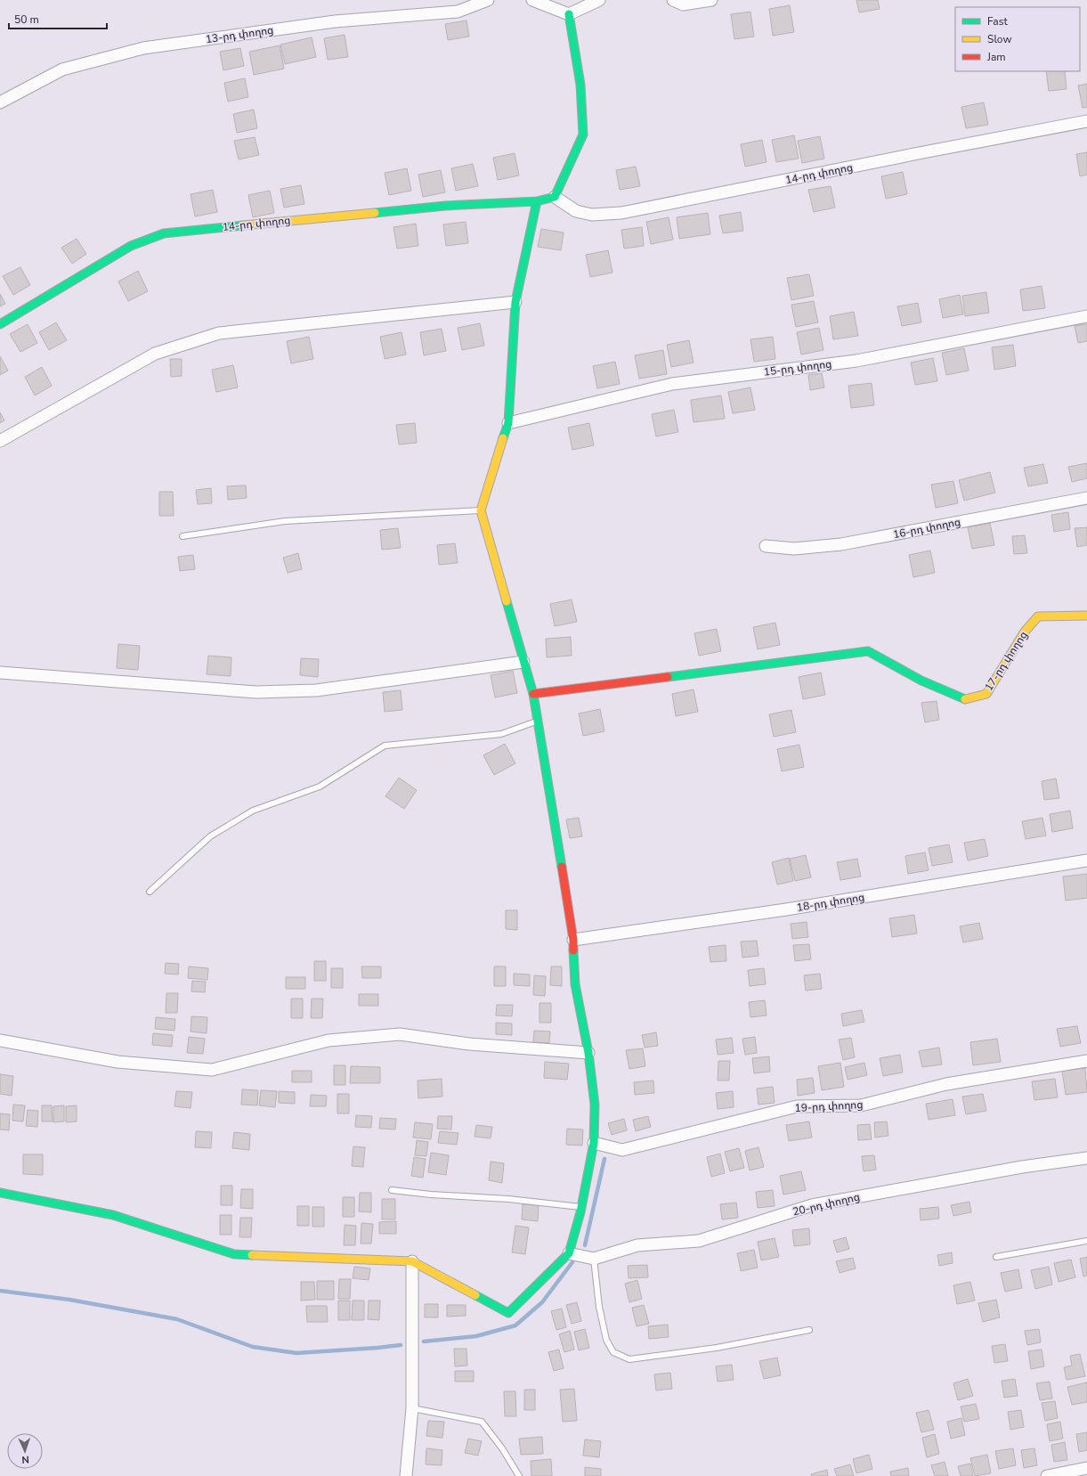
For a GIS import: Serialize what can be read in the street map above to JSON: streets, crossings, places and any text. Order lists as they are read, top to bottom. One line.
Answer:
{"streets":{"street":["13-րդ փողոց","14-րդ փողոց","15-րդ փողոց","16-րդ փողոց","17-րդ փողոց","18-րդ փողոց","19-րդ փողոց","20-րդ փողոց"]},"legend":["Fast","Slow","Jam"],"scale_bar":"50 m","north":"bottom"}
